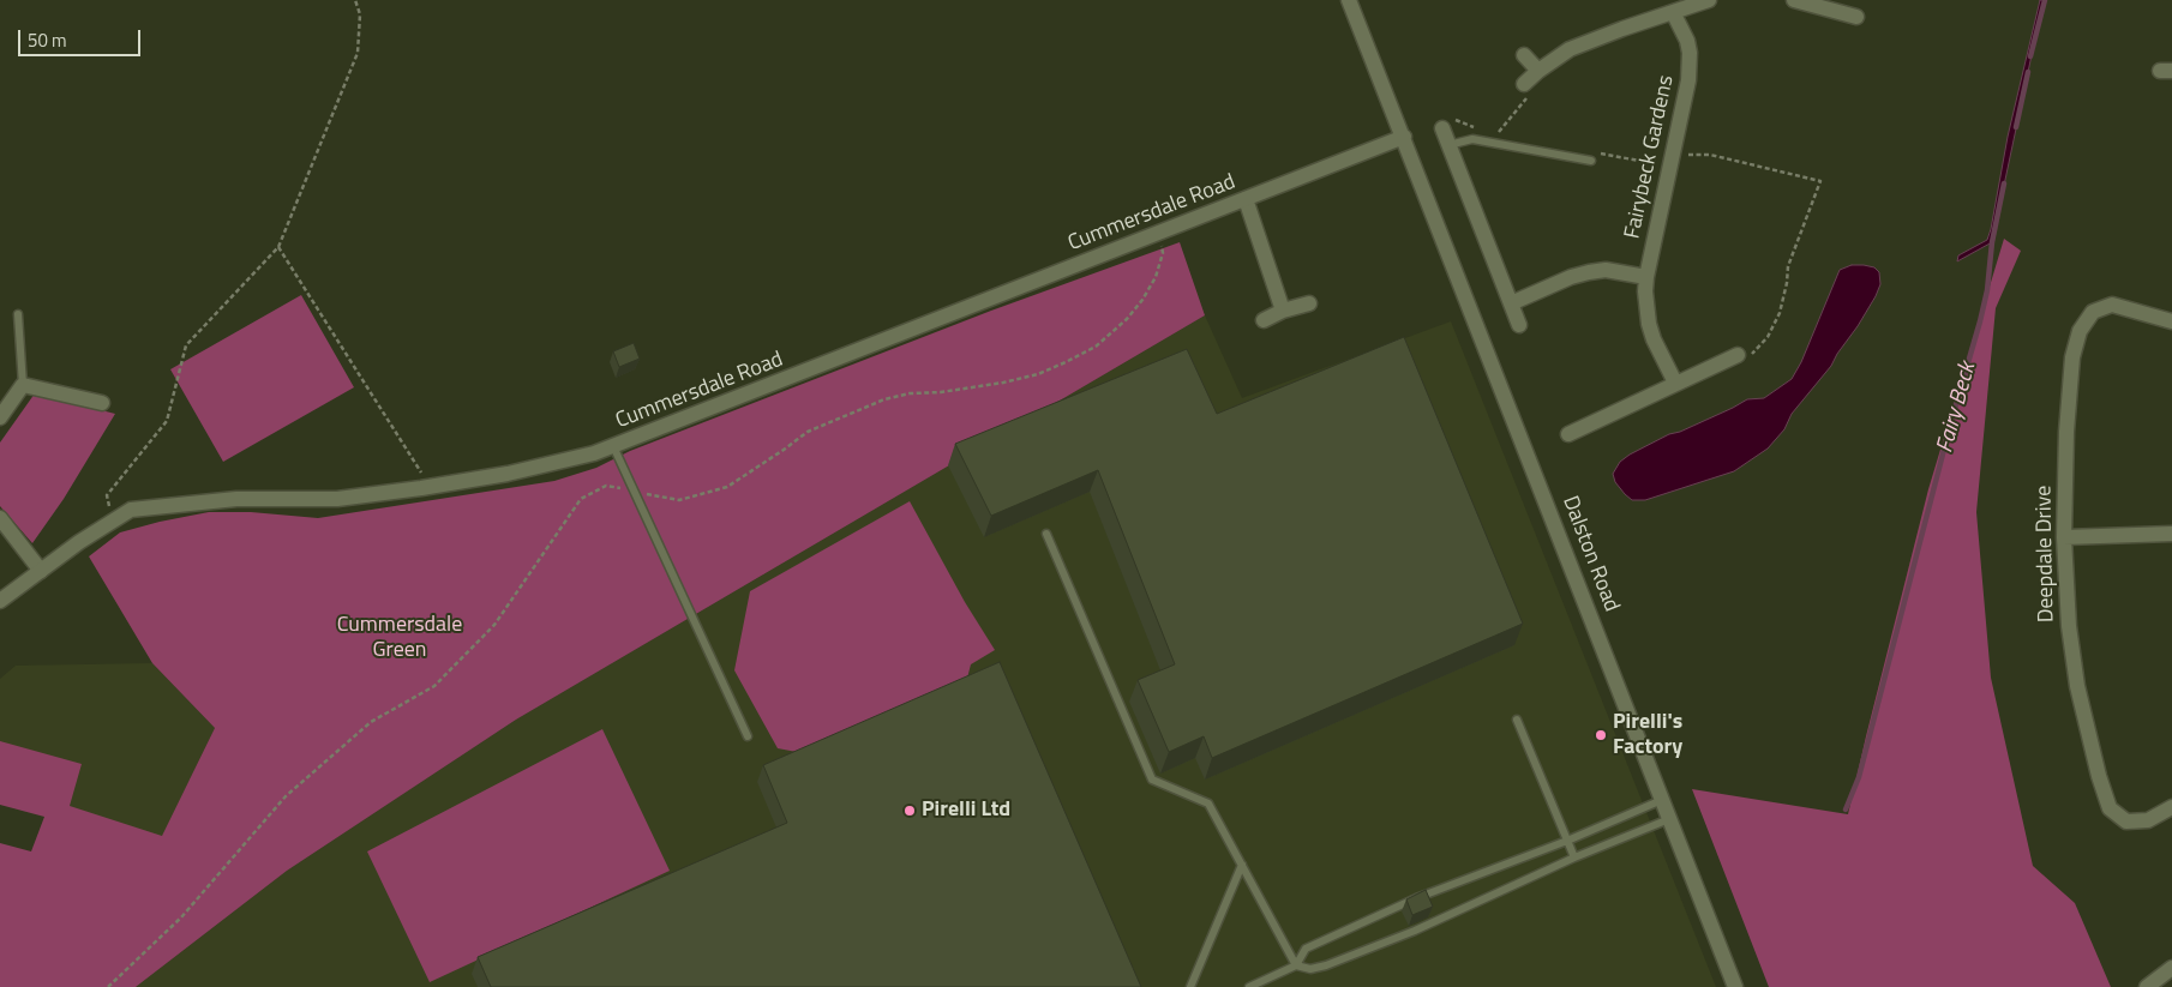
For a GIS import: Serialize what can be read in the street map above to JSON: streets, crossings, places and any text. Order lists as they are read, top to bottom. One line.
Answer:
{"streets":{"street":["Fairybeck Gardens","Cummersdale Road","Dalston Road","Deepdale Drive"]},"crossings":[["Cummersdale Road","Dalston Road"]],"water":["Fairy Beck"],"parks":["Cummersdale Green"],"places":["Pirelli's Factory","Pirelli Ltd"],"scale_bar":"50 m"}
